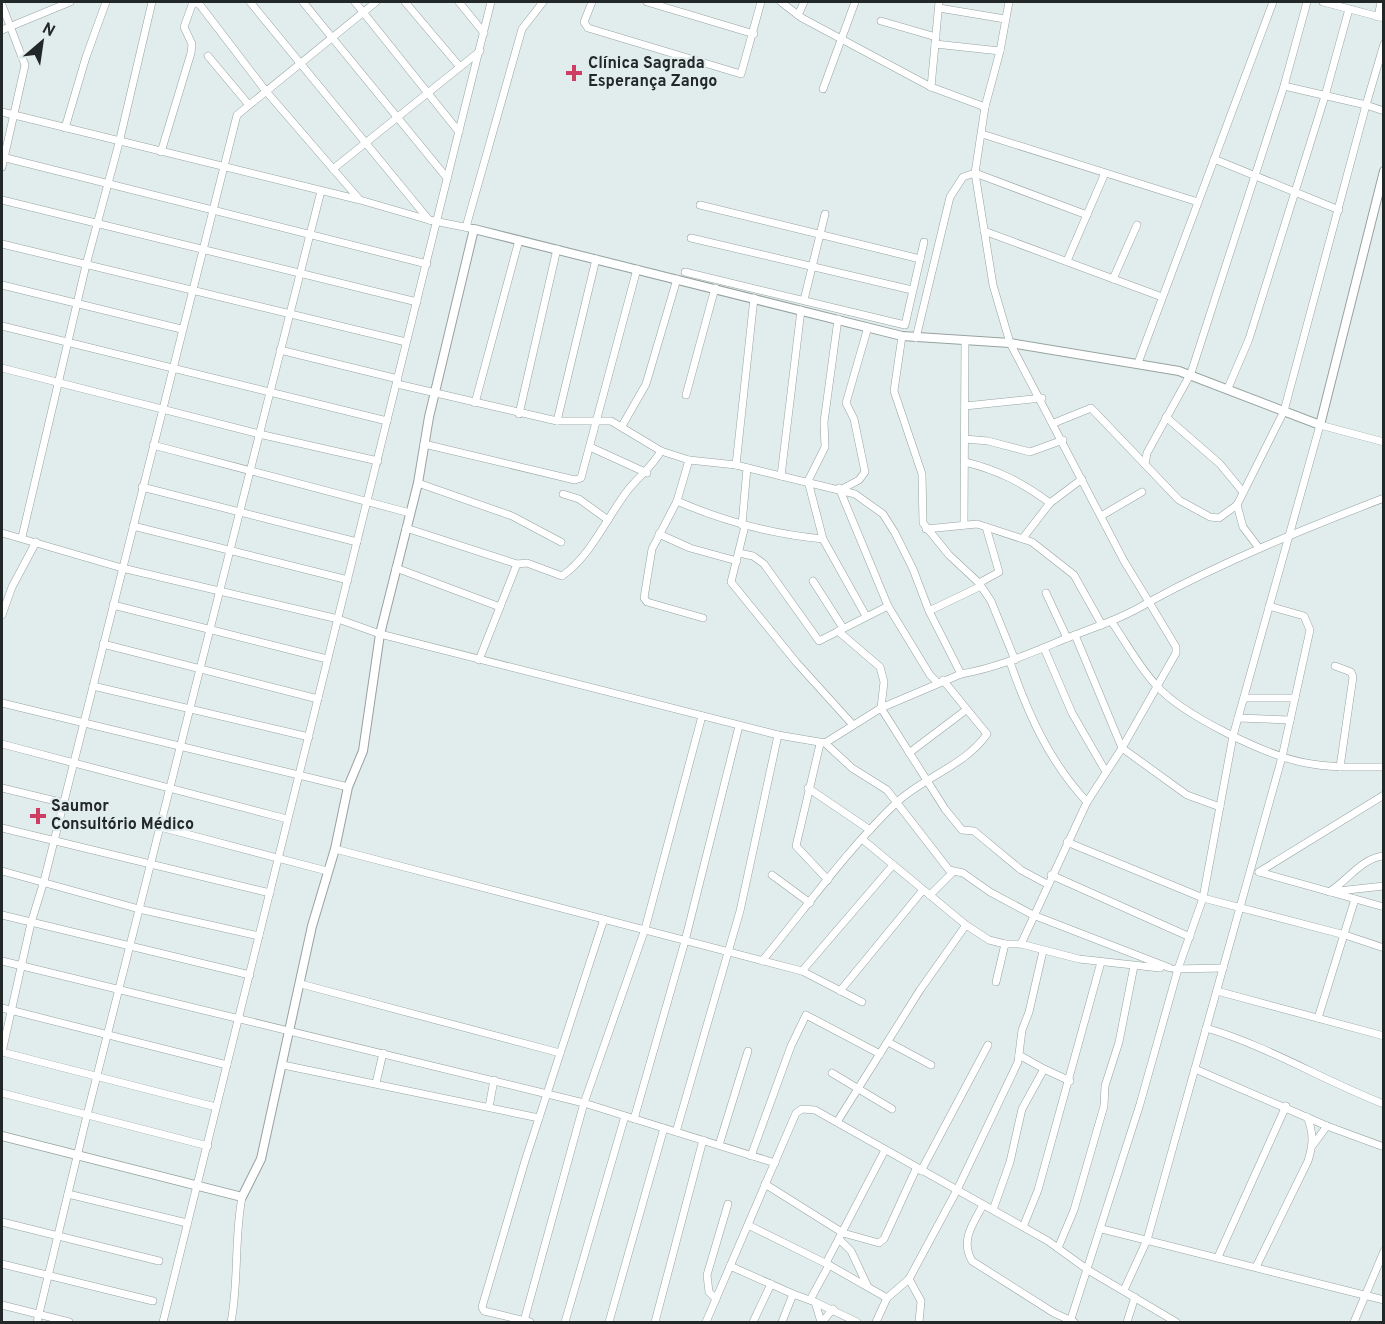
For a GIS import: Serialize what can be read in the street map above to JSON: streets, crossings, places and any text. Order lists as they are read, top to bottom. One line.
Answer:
{"places":{"health":["Clínica Sagrada Esperança Zango","Saumor Consultório Médico"]},"north":"top right"}
